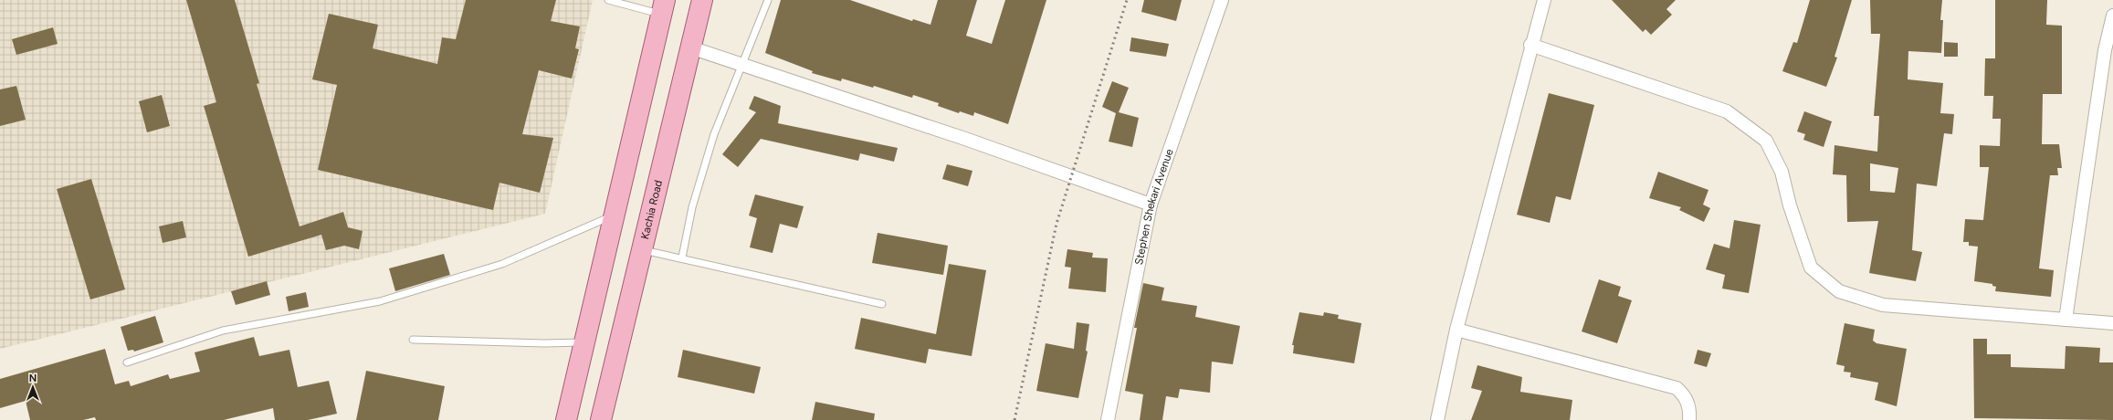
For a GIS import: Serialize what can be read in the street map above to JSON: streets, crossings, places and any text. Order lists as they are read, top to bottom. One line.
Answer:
{"streets":{"main road":["Kachia Road"],"street":["Stephen Shekari Avenue"]},"north":"top"}
